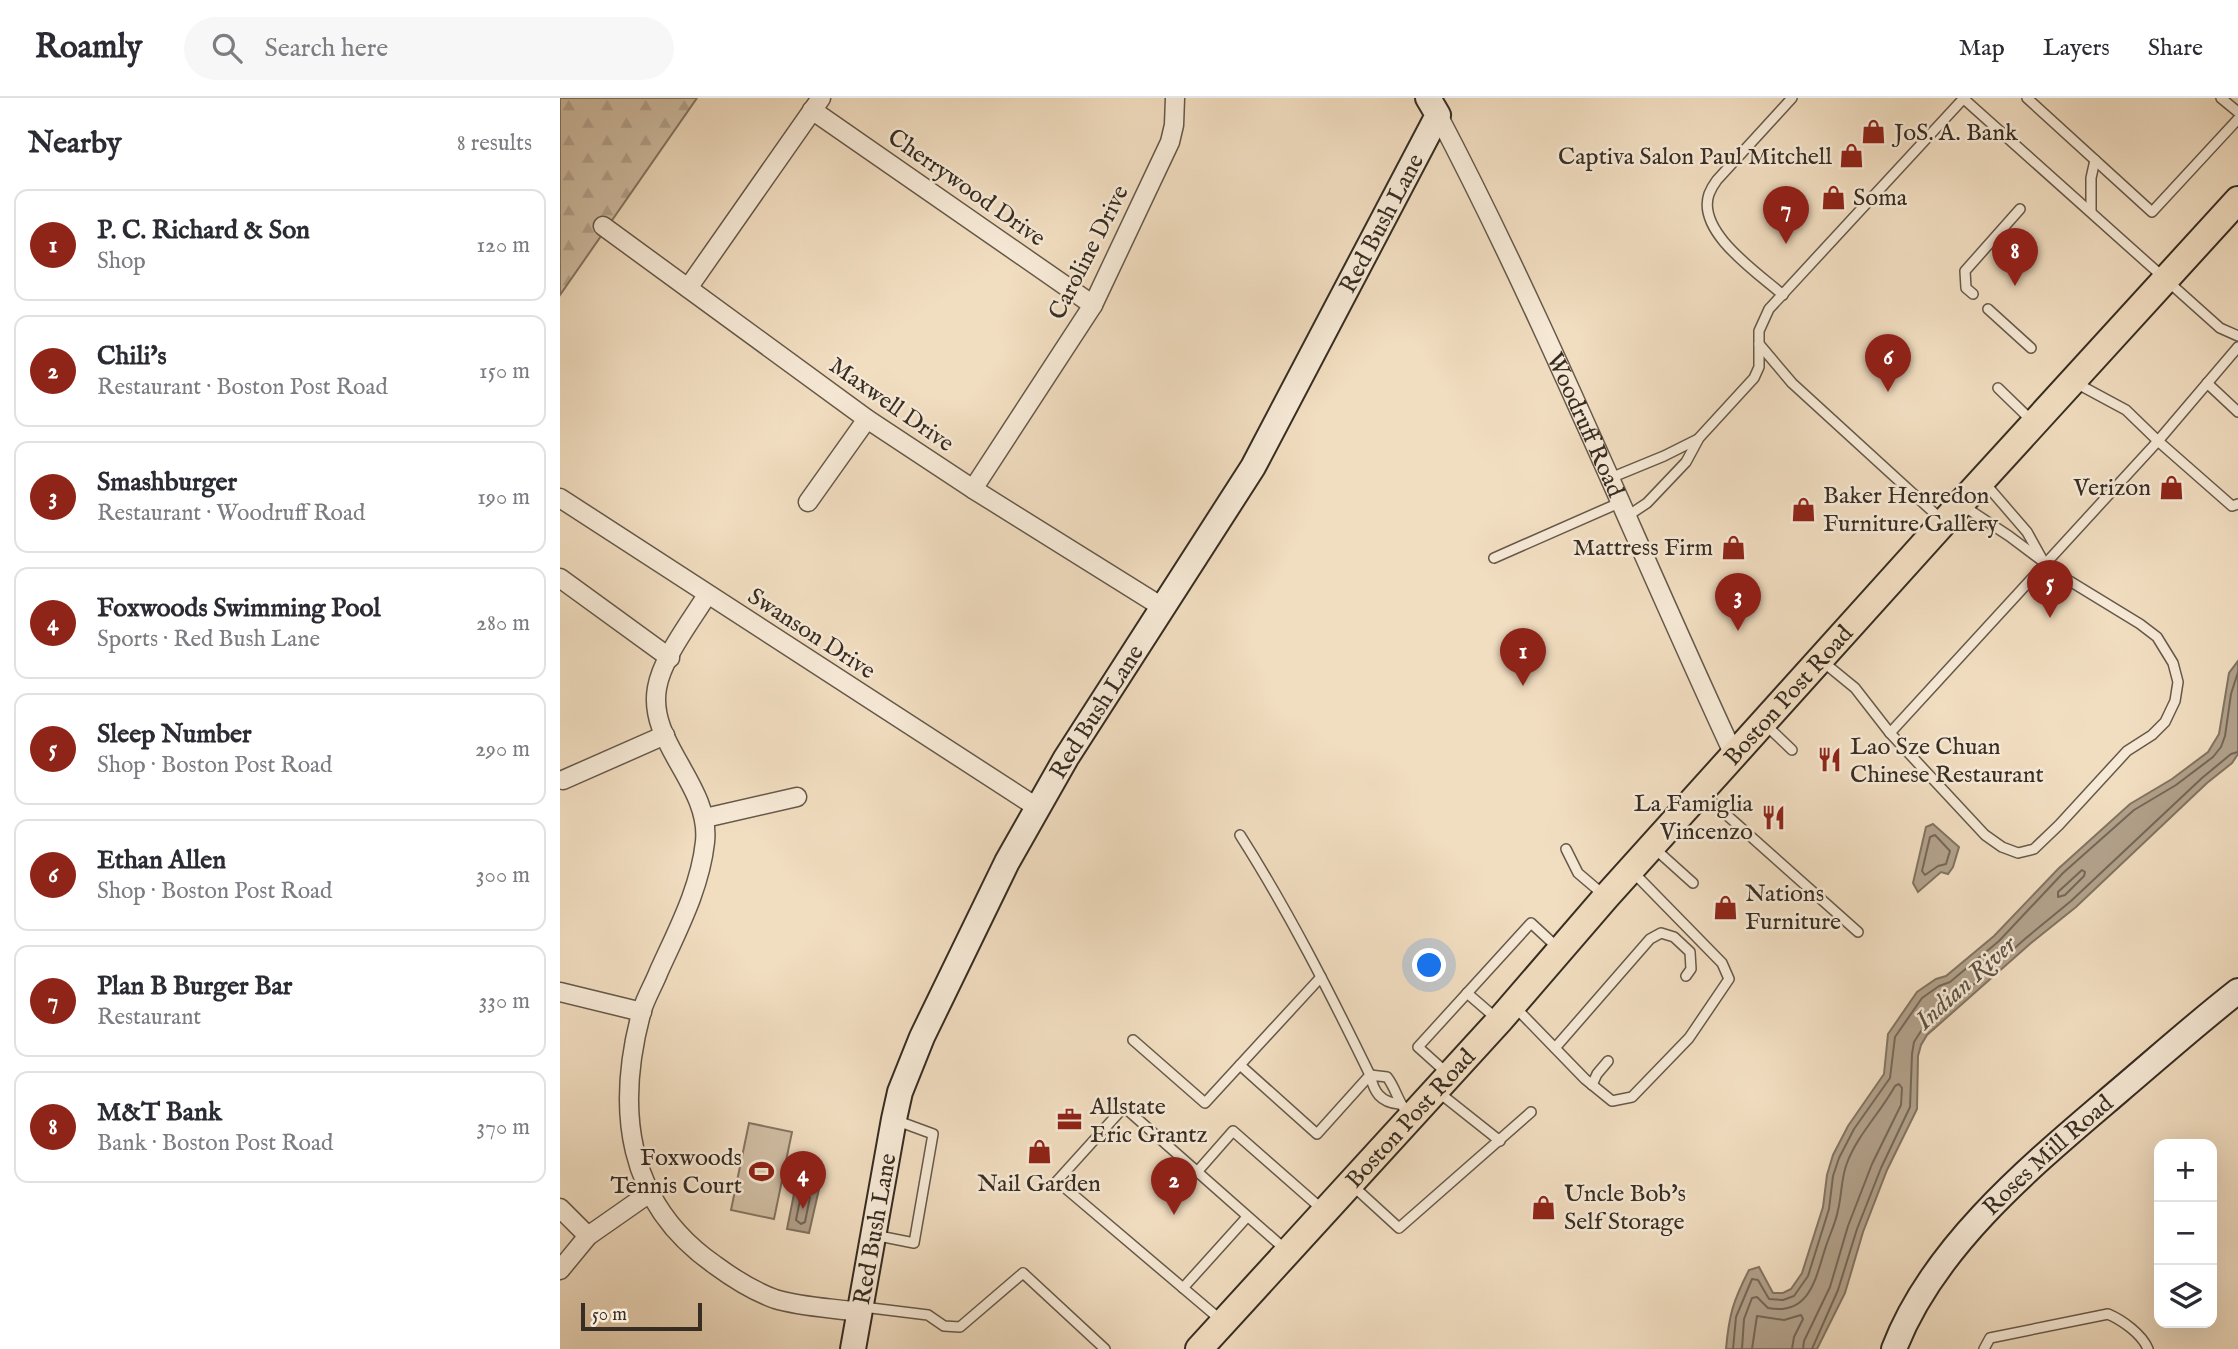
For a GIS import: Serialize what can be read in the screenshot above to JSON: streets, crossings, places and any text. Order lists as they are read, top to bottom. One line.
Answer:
{"streets":{"main road":["Boston Post Road"],"street":["Cherrywood Drive","Red Bush Lane","Caroline Drive","Maxwell Drive","Woodruff Road","Swanson Drive","Roses Mill Road"]},"crossings":[["Cherrywood Drive","Caroline Drive"],["Red Bush Lane","Maxwell Drive"],["Red Bush Lane","Woodruff Road"],["Red Bush Lane","Swanson Drive"],["Caroline Drive","Maxwell Drive"],["Woodruff Road","Boston Post Road"]],"water":["Indian River"],"places":{"shop":["JoS. A. Bank","Captiva Salon Paul Mitchell","Soma","Verizon","Baker Henredon Furniture Gallery","Mattress Firm","Nations Furniture","Nail Garden","Uncle Bob's Self Storage"],"restaurant":["Lao Sze Chuan Chinese Restaurant","La Famiglia Vincenzo"],"office":["Allstate Eric Grantz"],"sports":["Foxwoods Tennis Court"]},"scale_bar":"50 m","page":{"header":"Roamly","search":"Search here","nav":["Map","Layers","Share"],"heading":["Nearby","8 results"],"pins":["7","8","6","5","3","1","4","2"],"list":[{"mark":"1","name":"P. C. Richard & Son","note":"Shop","value":"120 m"},{"mark":"2","name":"Chili's","note":"Restaurant · Boston Post Road","value":"150 m"},{"mark":"3","name":"Smashburger","note":"Restaurant · Woodruff Road","value":"190 m"},{"mark":"4","name":"Foxwoods Swimming Pool","note":"Sports · Red Bush Lane","value":"280 m"},{"mark":"5","name":"Sleep Number","note":"Shop · Boston Post Road","value":"290 m"},{"mark":"6","name":"Ethan Allen","note":"Shop · Boston Post Road","value":"300 m"},{"mark":"7","name":"Plan B Burger Bar","note":"Restaurant","value":"330 m"},{"mark":"8","name":"M&T Bank","note":"Bank · Boston Post Road","value":"370 m"}],"map_buttons":["+","−"],"scale":"50 m"}}
